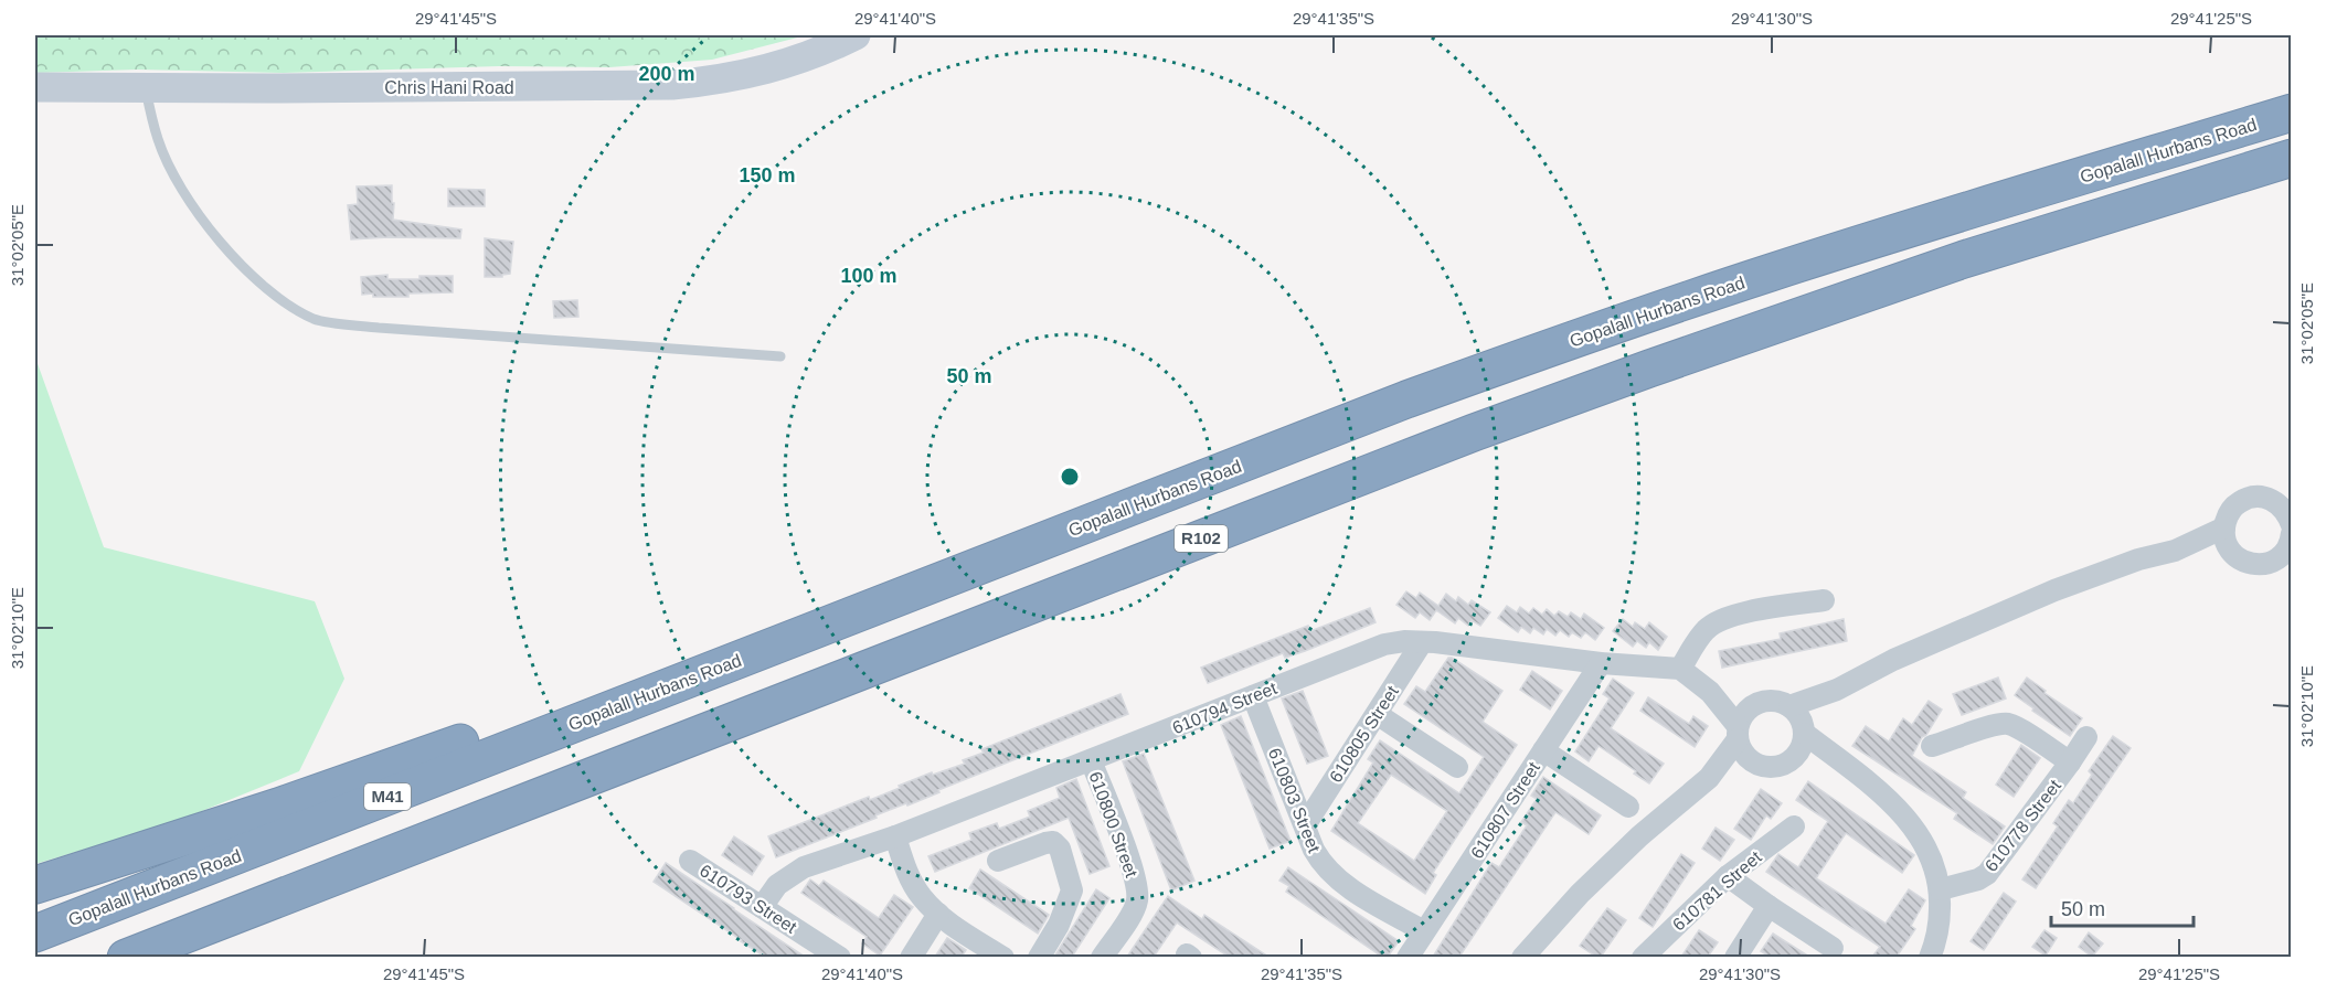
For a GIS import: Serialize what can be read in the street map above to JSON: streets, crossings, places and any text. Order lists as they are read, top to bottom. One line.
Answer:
{"streets":{"highway":["Gopalall Hurbans Road","R102","M41"],"street":["Chris Hani Road","610794 Street","610805 Street","610803 Street","610807 Street","610800 Street","610778 Street","610781 Street","610793 Street"]},"crossings":[["610794 Street","610805 Street"],["610794 Street","610803 Street"],["610794 Street","610807 Street"],["610794 Street","610800 Street"],["610794 Street","610793 Street"],["610805 Street","610803 Street"],["610803 Street","610807 Street"]],"scale_bar":"50 m","coordinates":["29°41'45\"S","29°41'40\"S","29°41'35\"S","29°41'30\"S","29°41'25\"S","31°02'05\"E","31°02'10\"E"],"rings":["200 m","150 m","100 m","50 m"]}
